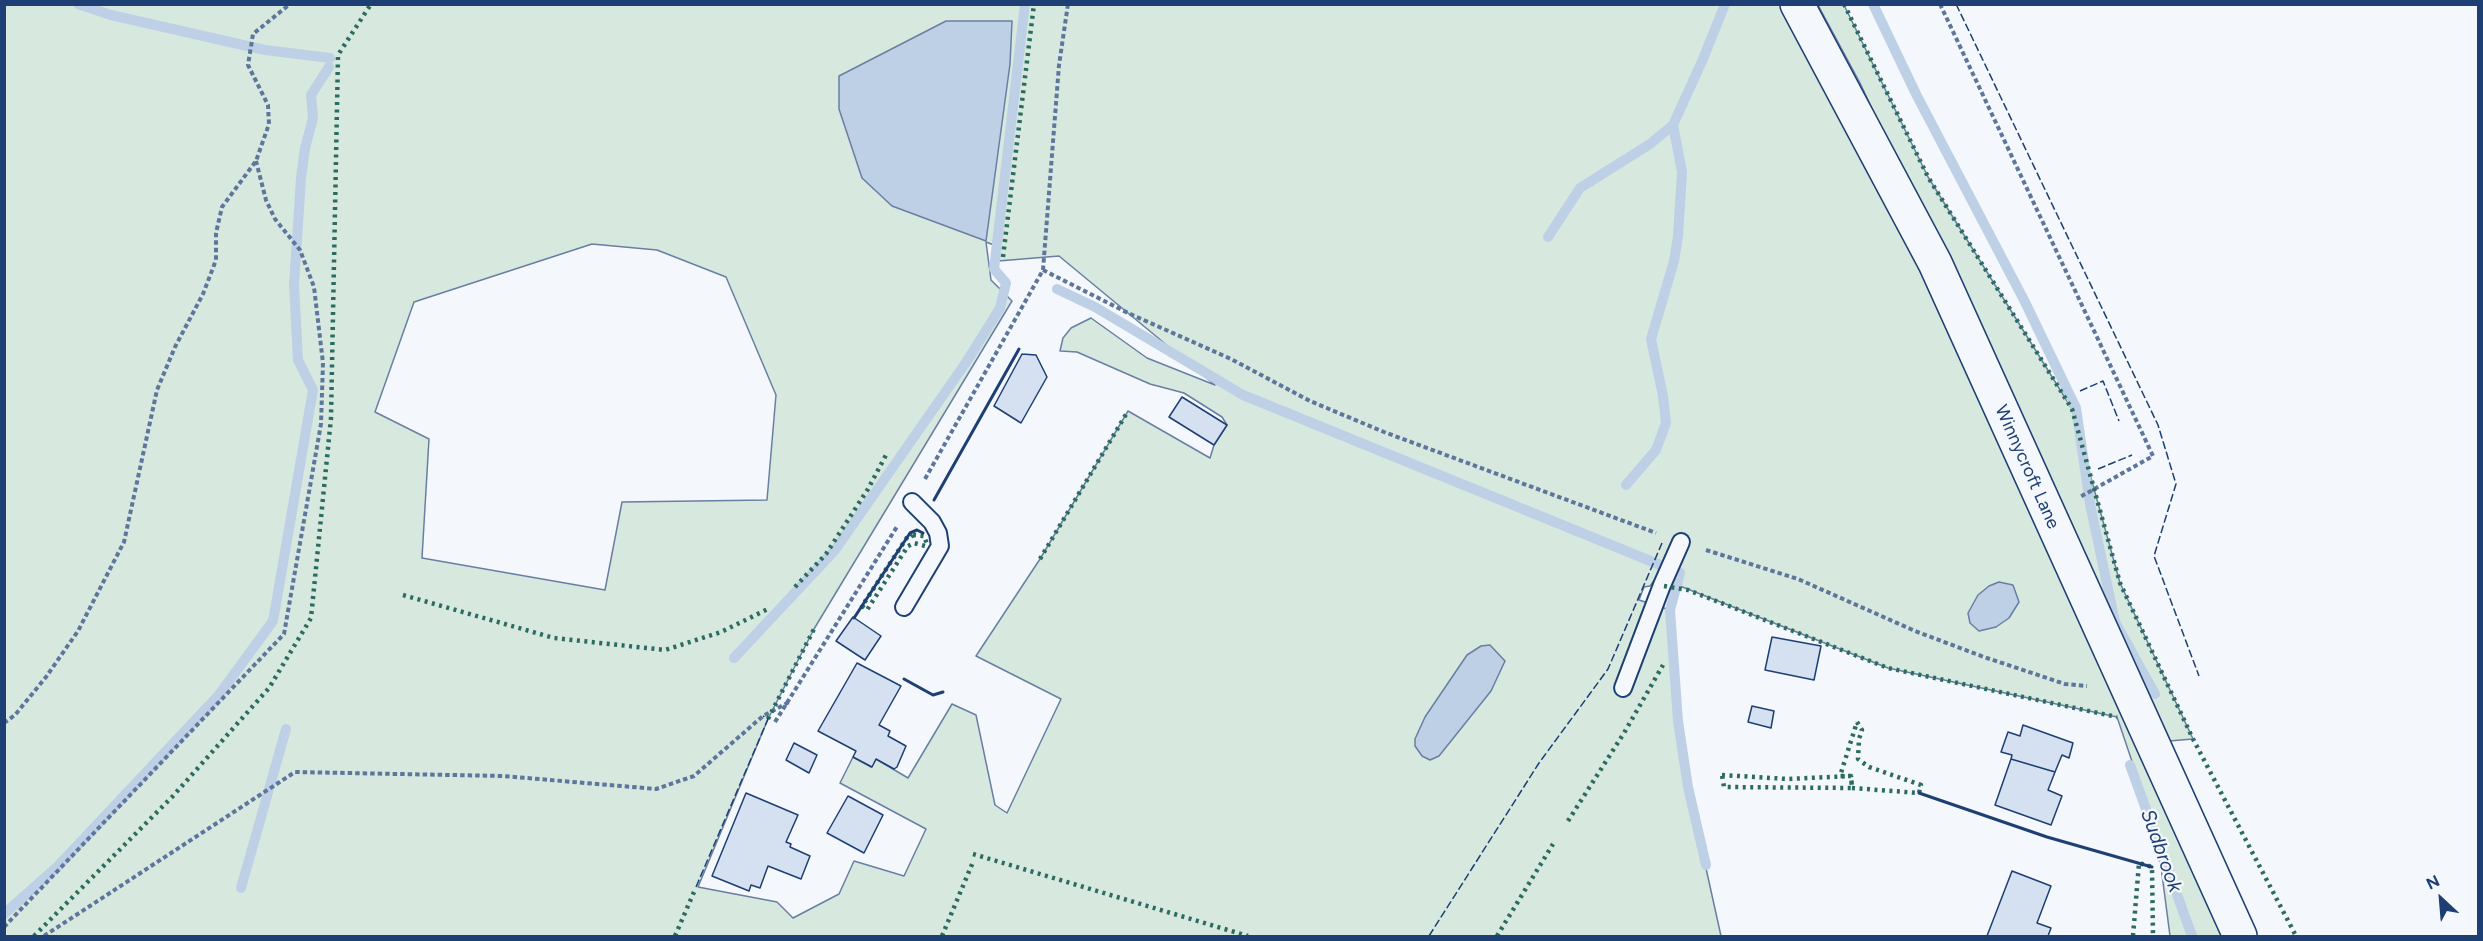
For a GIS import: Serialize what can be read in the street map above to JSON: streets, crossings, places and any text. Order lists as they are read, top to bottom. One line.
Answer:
{"streets":{"street":["Winnycroft Lane"]},"water":["Sudbrook"],"north":"top left"}
